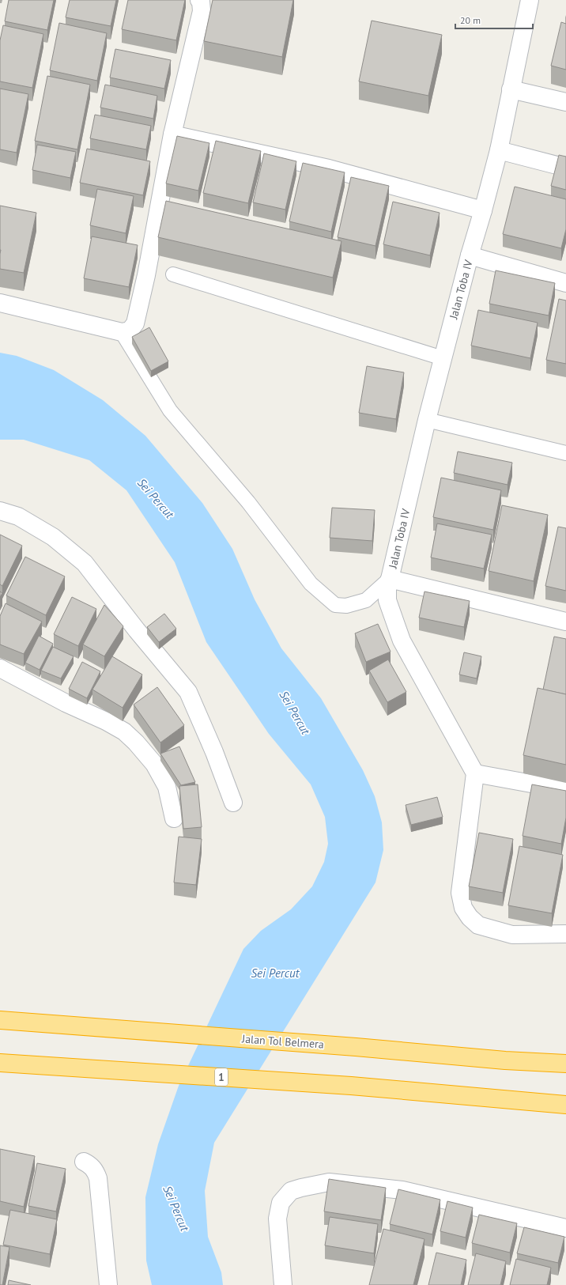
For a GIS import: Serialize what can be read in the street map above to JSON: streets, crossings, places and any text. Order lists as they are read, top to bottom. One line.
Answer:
{"streets":{"highway":["Jalan Tol Belmera","1"],"street":["Jalan Toba IV"]},"water":["Sei Percut"],"scale_bar":"20 m"}
